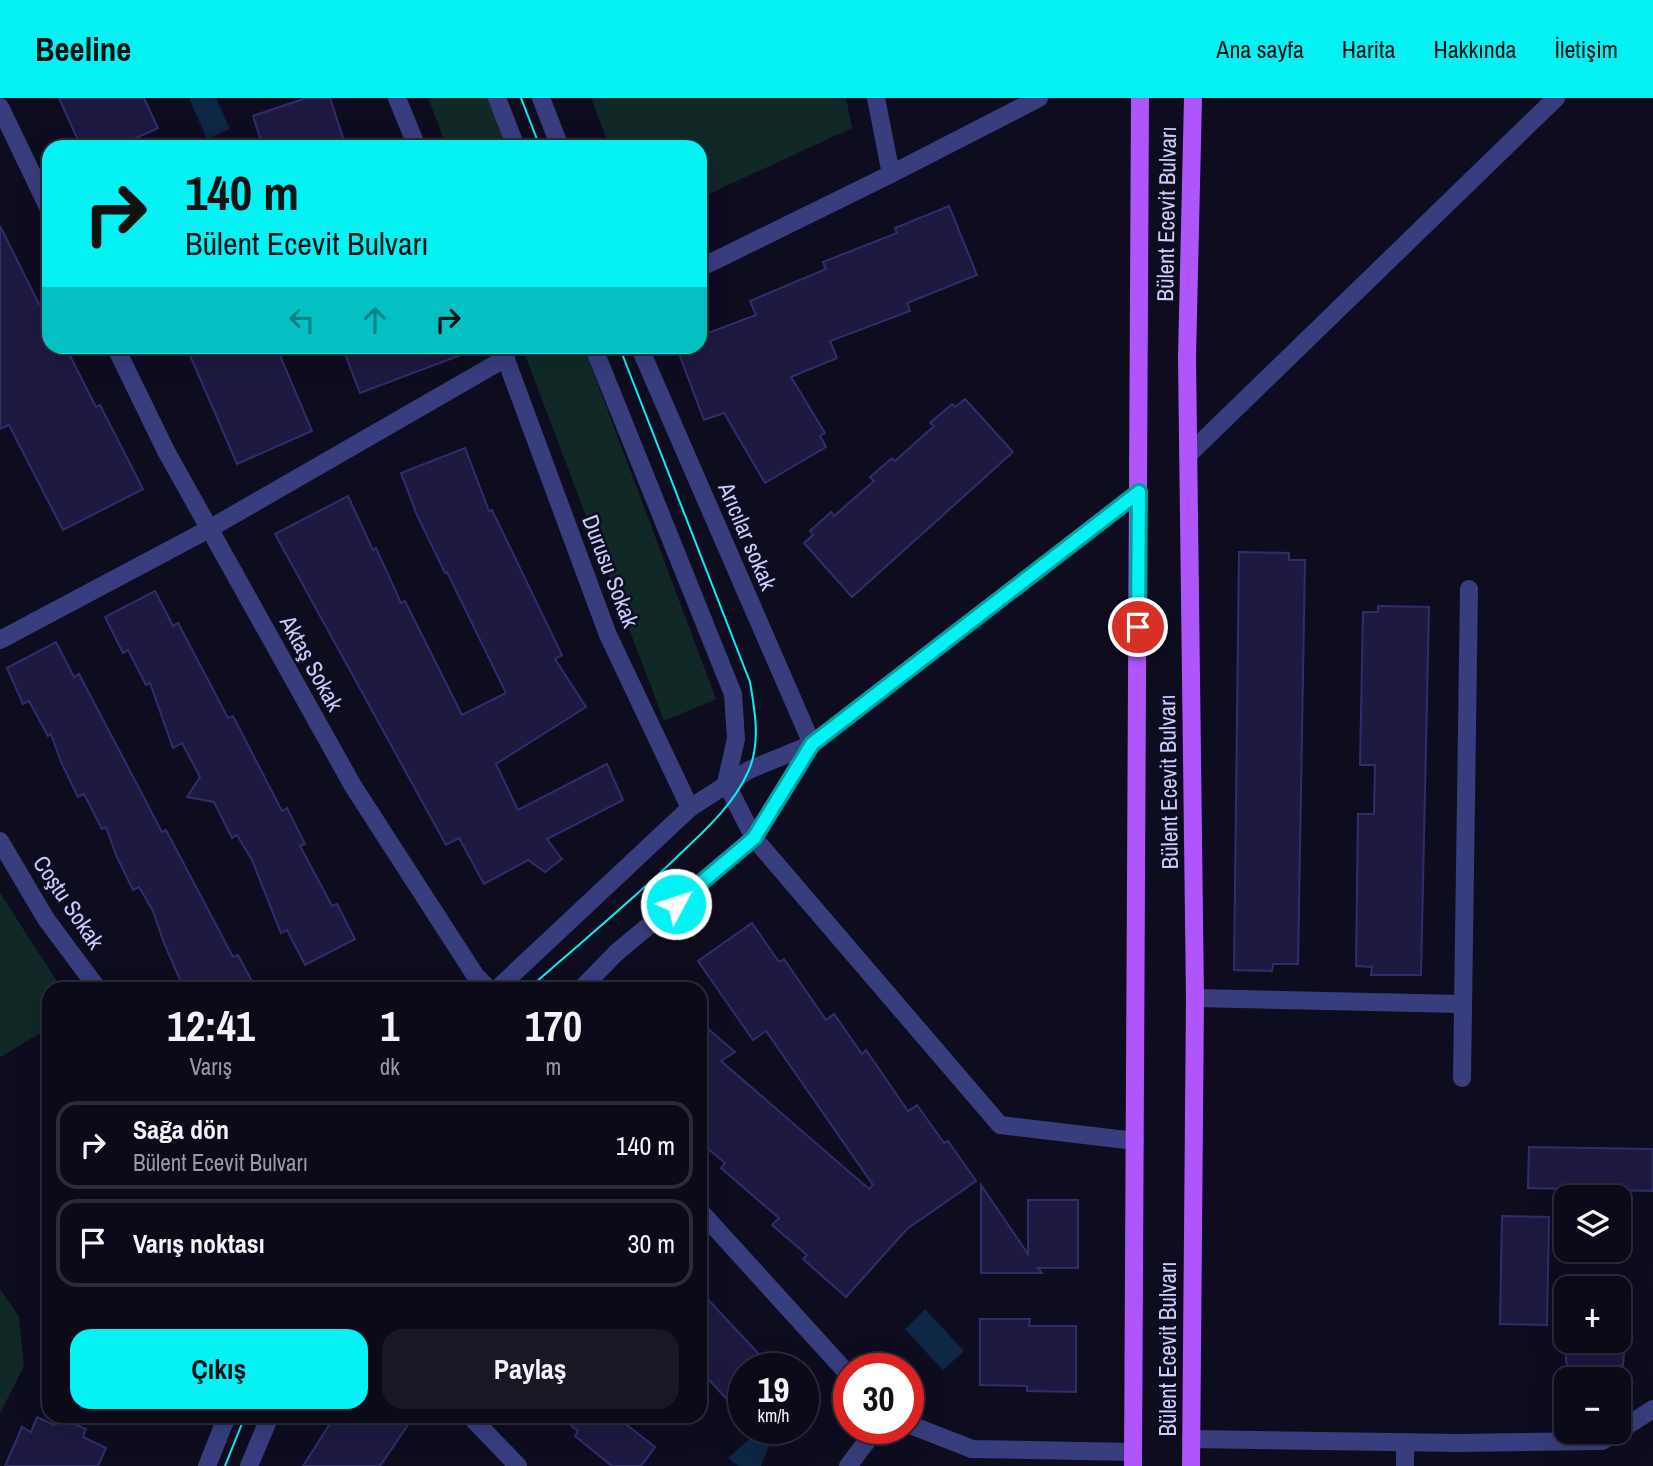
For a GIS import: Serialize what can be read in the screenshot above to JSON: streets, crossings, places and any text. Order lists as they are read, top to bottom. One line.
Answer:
{"streets":{"main road":["Bülent Ecevit Bulvarı"],"street":["Arıcılar sokak","Durusu Sokak","Aktaş Sokak","Coştu Sokak"]},"page":{"header":"Beeline","nav":["Ana sayfa","Harita","Hakkında","İletişim"],"turn":["140 m","Bülent Ecevit Bulvarı"],"eta":["12:41","Varış","1","dk","170","m"],"list":[{"name":"Sağa dön","note":"Bülent Ecevit Bulvarı","value":"140 m"},{"name":"Varış noktası","value":"30 m"}],"map_buttons":["+","−"],"buttons":["Çıkış","Paylaş"],"speed":"19 km/h","limit":"30"}}
